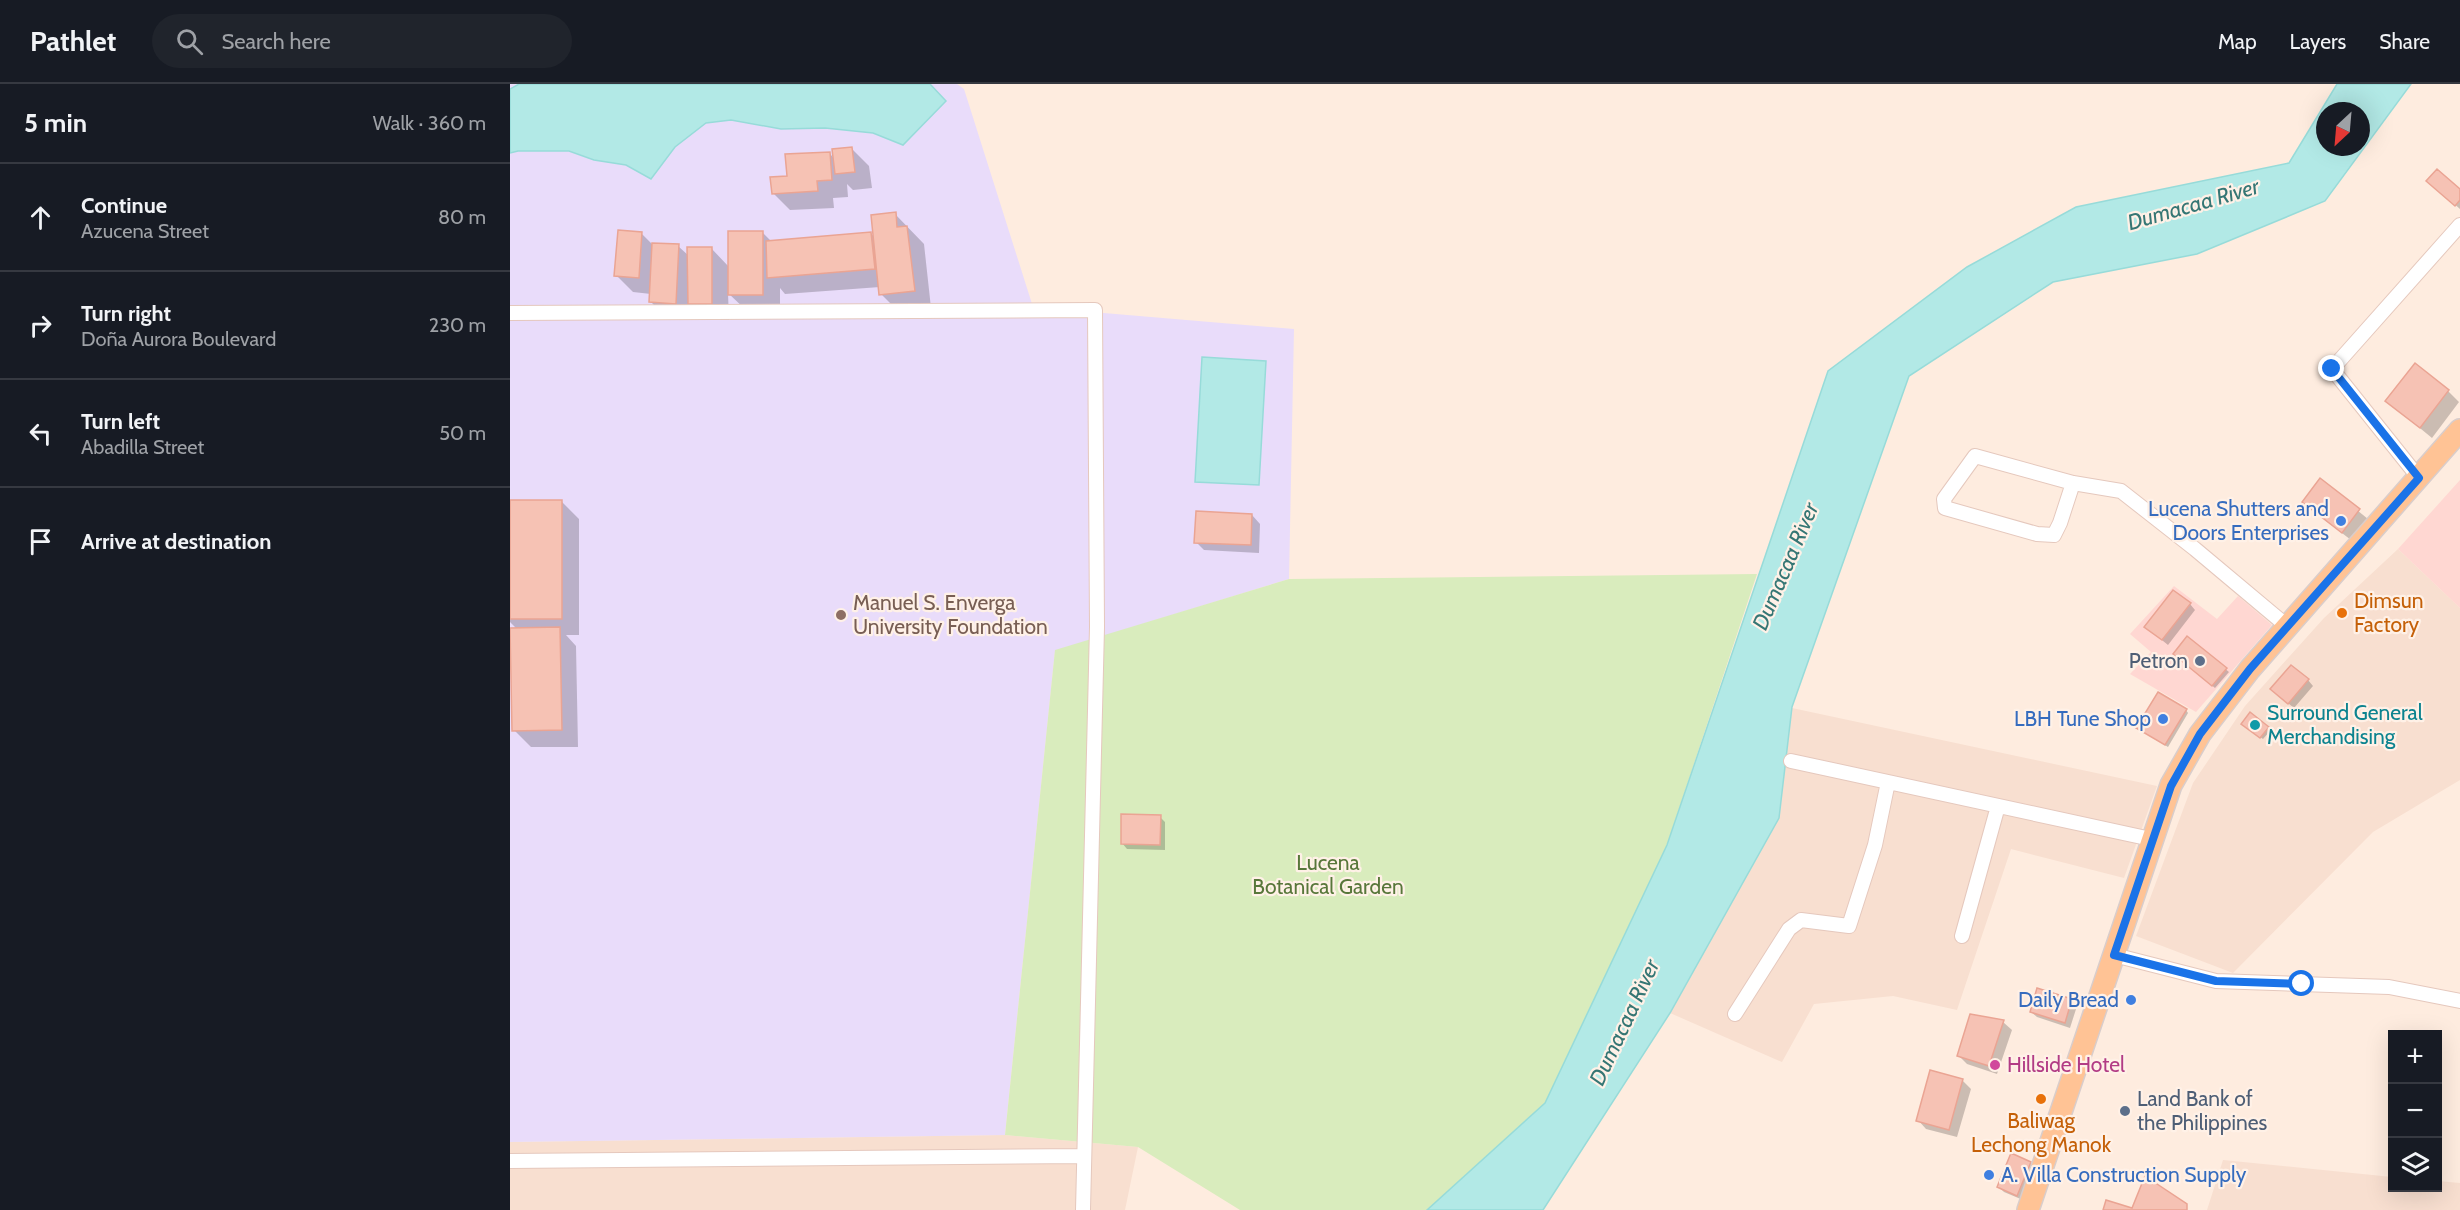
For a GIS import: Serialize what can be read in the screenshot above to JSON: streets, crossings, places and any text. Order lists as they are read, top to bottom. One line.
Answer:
{"water":["Dumacaa River"],"parks":["Lucena Botanical Garden"],"places":["Lucena Shutters and Doors Enterprises","Dimsun Factory","Manuel S. Enverga University Foundation","Petron","LBH Tune Shop","Surround General Merchandising","Daily Bread","Hillside Hotel","Baliwag Lechong Manok","Land Bank of the Philippines","A. Villa Construction Supply"],"north":"bottom left","page":{"header":"Pathlet","search":"Search here","nav":["Map","Layers","Share"],"heading":["5 min","Walk · 360 m"],"list":[["Continue","Azucena Street","80 m"],["Turn right","Doña Aurora Boulevard","230 m"],["Turn left","Abadilla Street","50 m"],"Arrive at destination"],"map_buttons":["+","−"]}}
